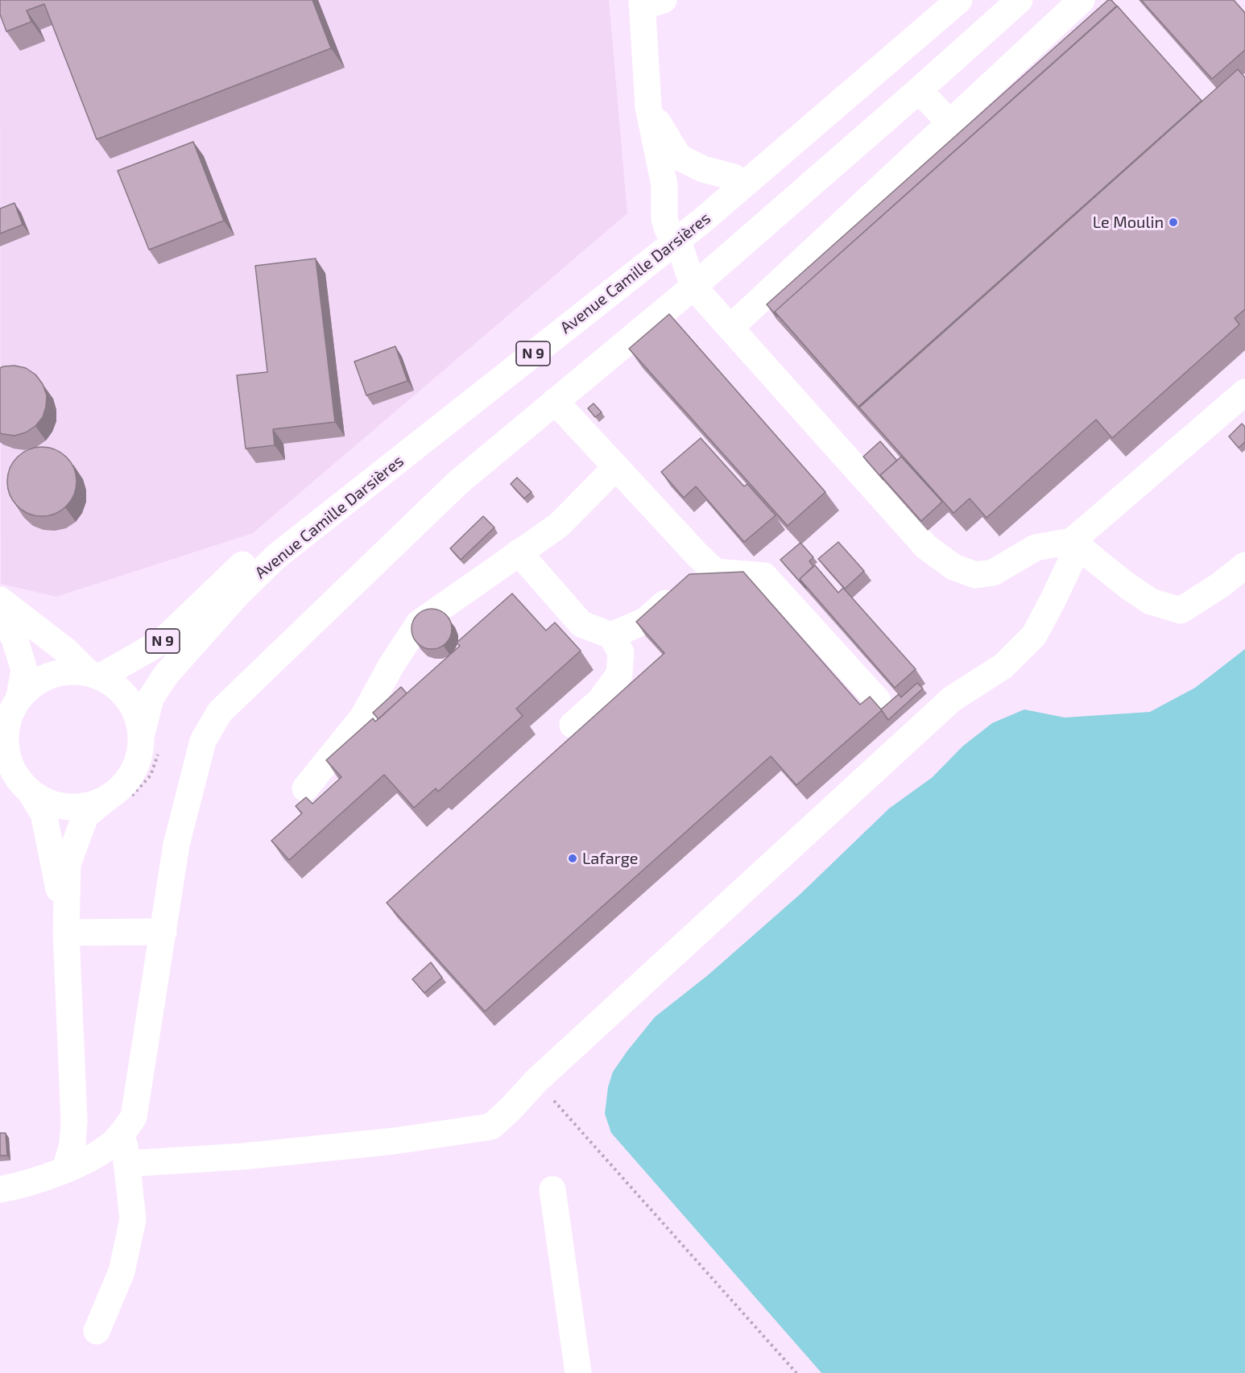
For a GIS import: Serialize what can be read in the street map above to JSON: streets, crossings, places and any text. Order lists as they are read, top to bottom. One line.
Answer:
{"streets":{"main road":["Avenue Camille Darsières","N 9"]},"places":["Le Moulin","Lafarge"]}
